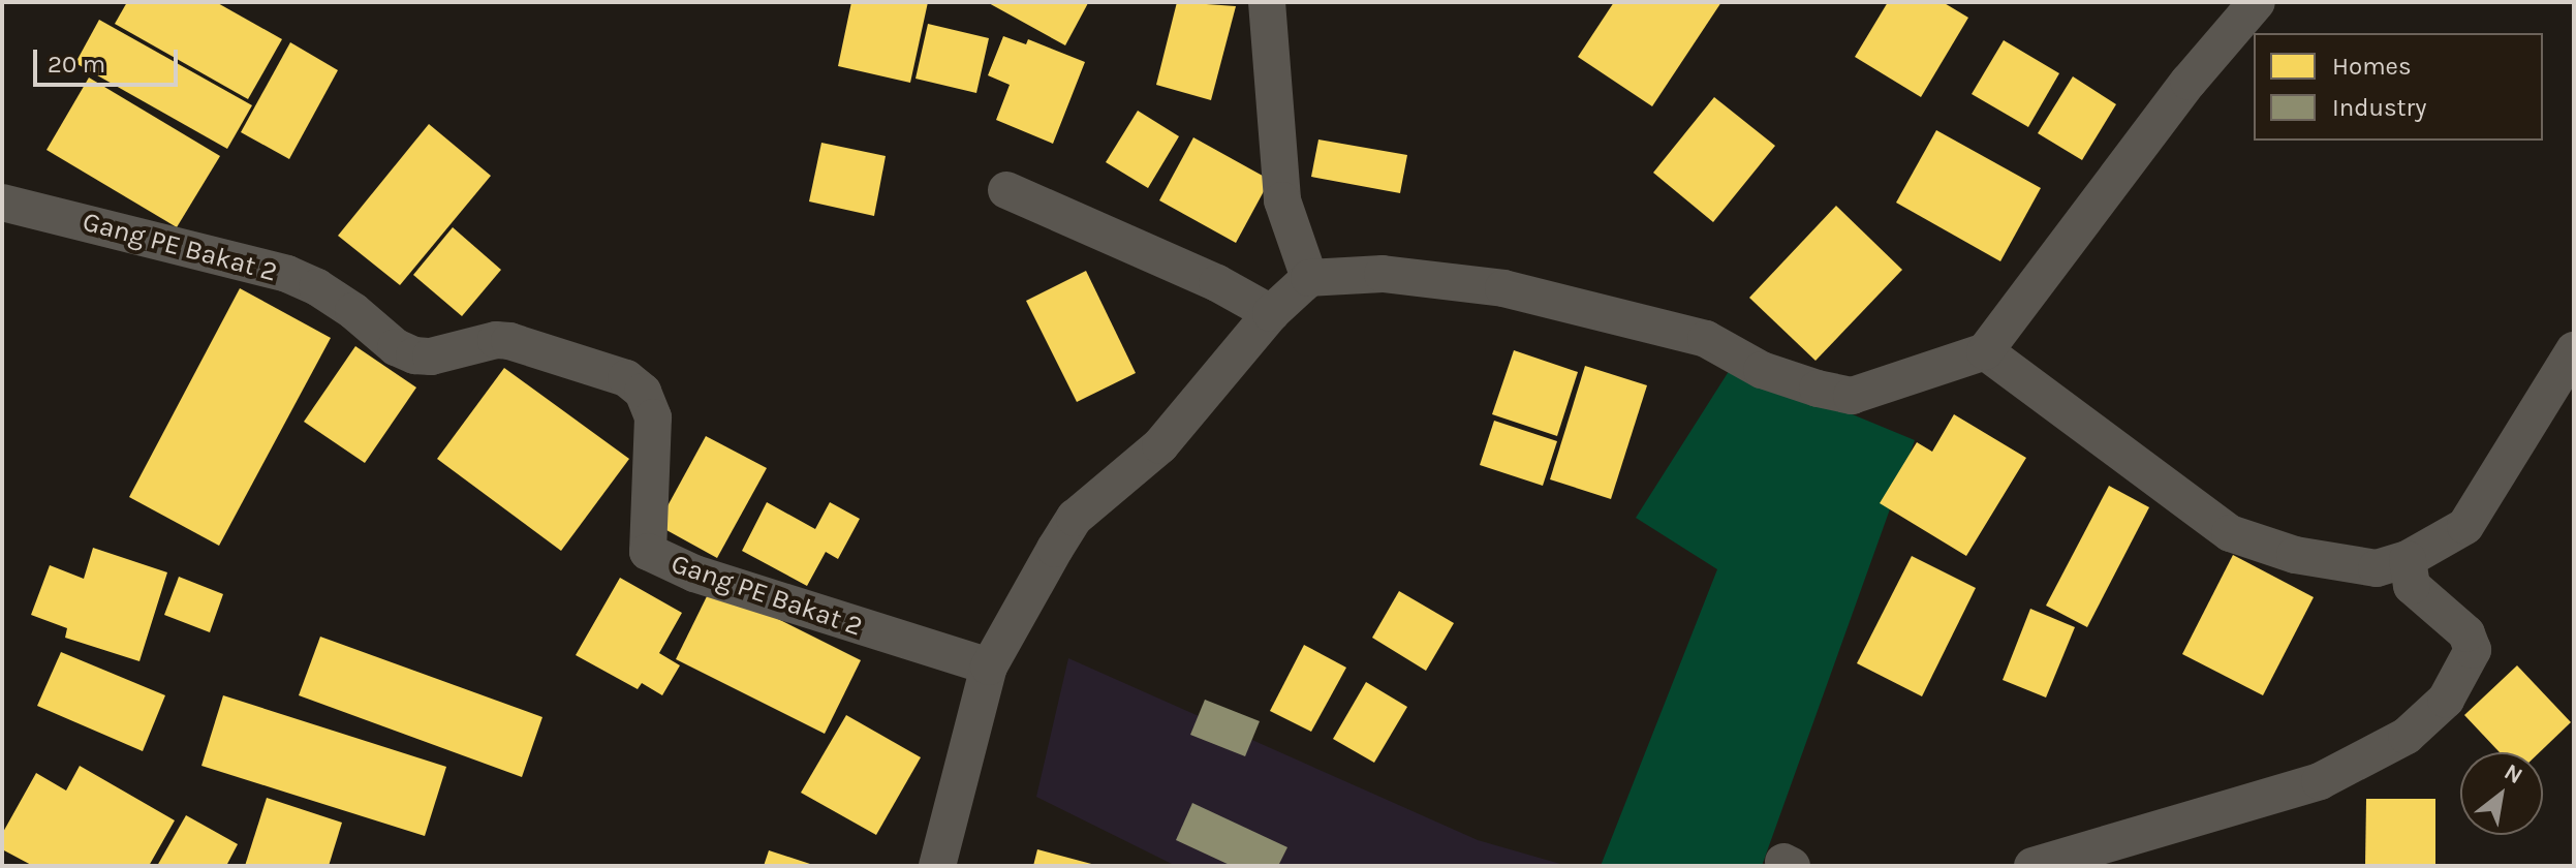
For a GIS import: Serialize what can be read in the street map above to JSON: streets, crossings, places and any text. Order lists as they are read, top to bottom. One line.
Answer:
{"streets":{"street":["Gang PE Bakat 2"]},"legend":["Homes","Industry"],"scale_bar":"20 m","north":"top right"}
